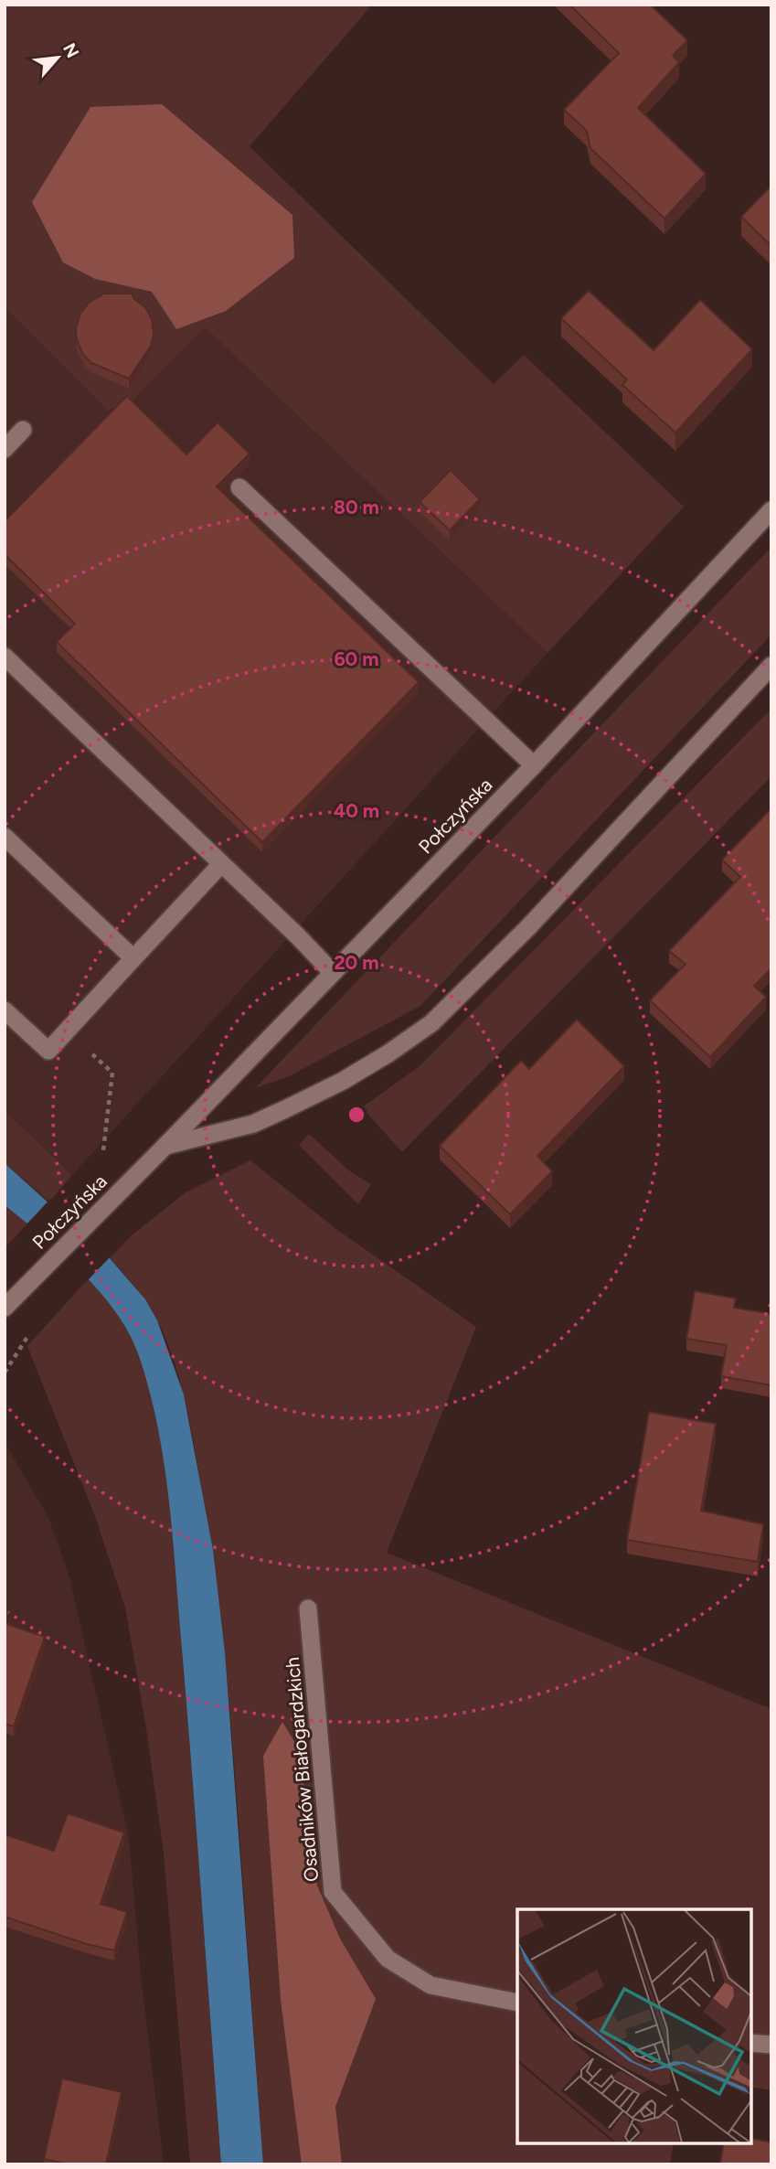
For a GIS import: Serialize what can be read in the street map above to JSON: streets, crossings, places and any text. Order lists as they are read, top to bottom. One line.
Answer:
{"streets":{"street":["Połczyńska","Osadników Białogardzkich"]},"north":"top right","rings":["80 m","60 m","40 m","20 m"]}
